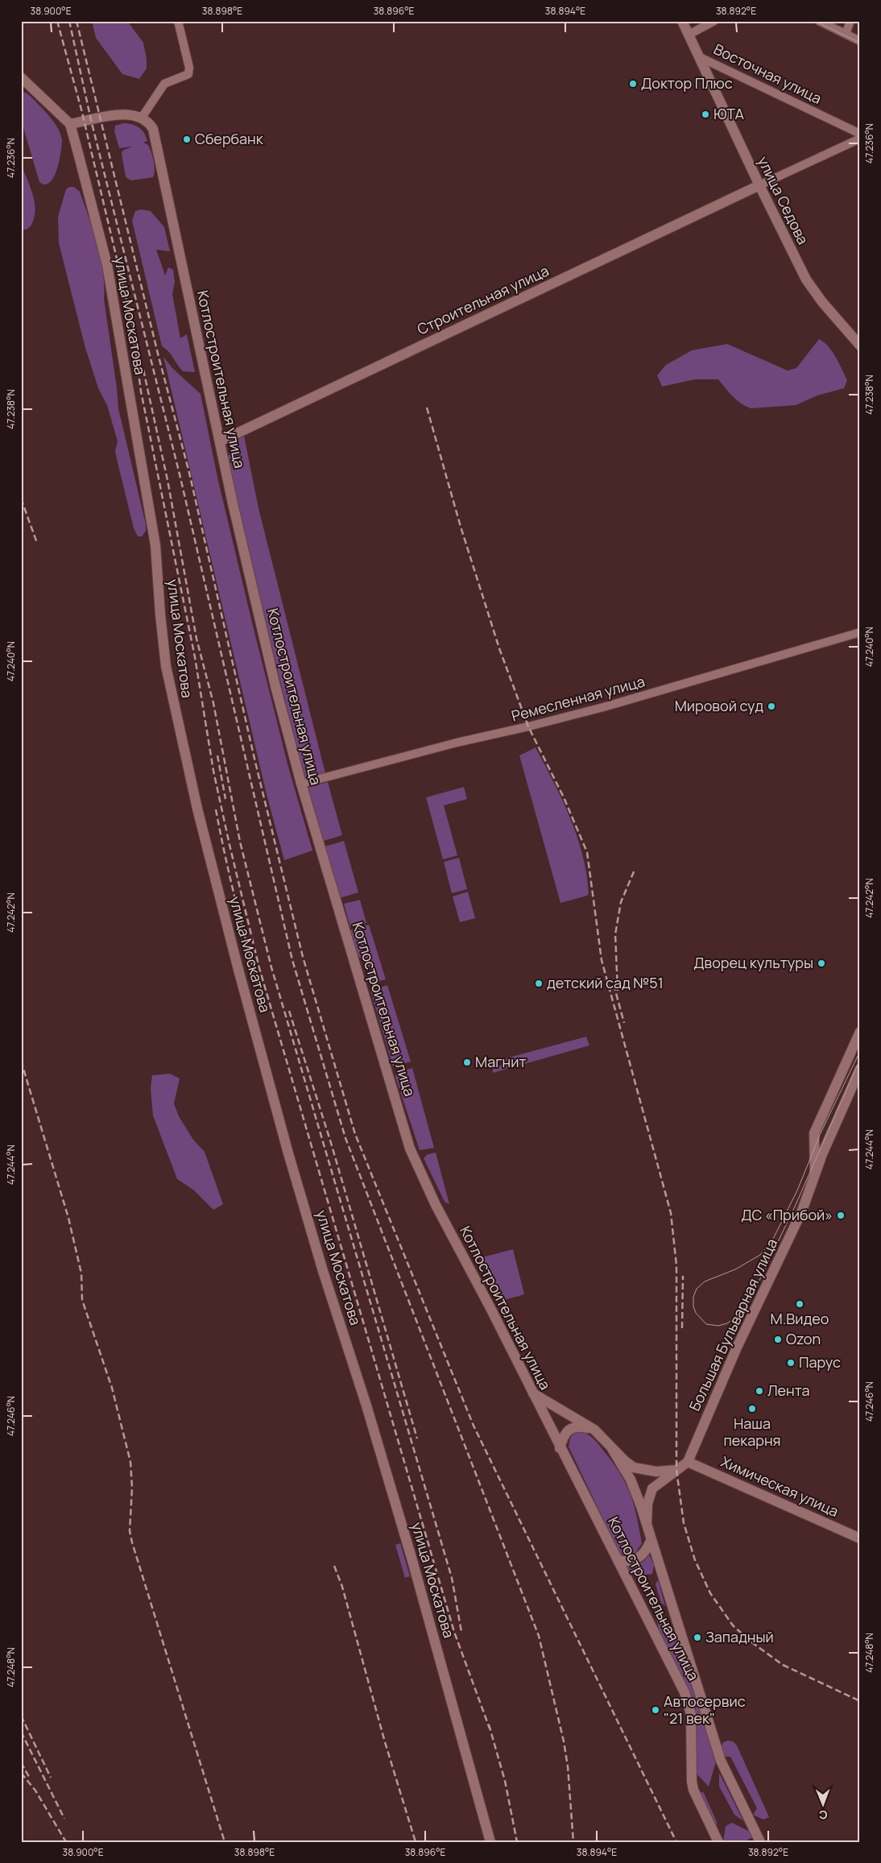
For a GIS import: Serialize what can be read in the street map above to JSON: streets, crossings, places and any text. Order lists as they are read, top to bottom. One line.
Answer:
{"streets":{"main road":["Восточная улица","улица Седова","Строительная улица","улица Москатова","Котлостроительная улица","Большая Бульварная улица","Химическая улица"],"street":["Ремесленная улица"]},"crossings":[["Восточная улица","улица Седова"],["улица Седова","Строительная улица"],["Строительная улица","Котлостроительная улица"],["Котлостроительная улица","Ремесленная улица"],["Большая Бульварная улица","Химическая улица"]],"places":["Доктор Плюс","ЮТА","Сбербанк","Мировой суд","Дворец культуры","детский сад №51","Магнит","ДC «Прибой»","М.Видео","Ozon","Парус","Лента","Наша пекарня","Западный","Автосервис \"21 век\""],"north":"bottom","coordinates":["38.900°E","38.898°E","38.896°E","38.894°E","38.892°E","47.236°N","47.238°N","47.240°N","47.242°N","47.244°N","47.246°N","47.248°N"]}
